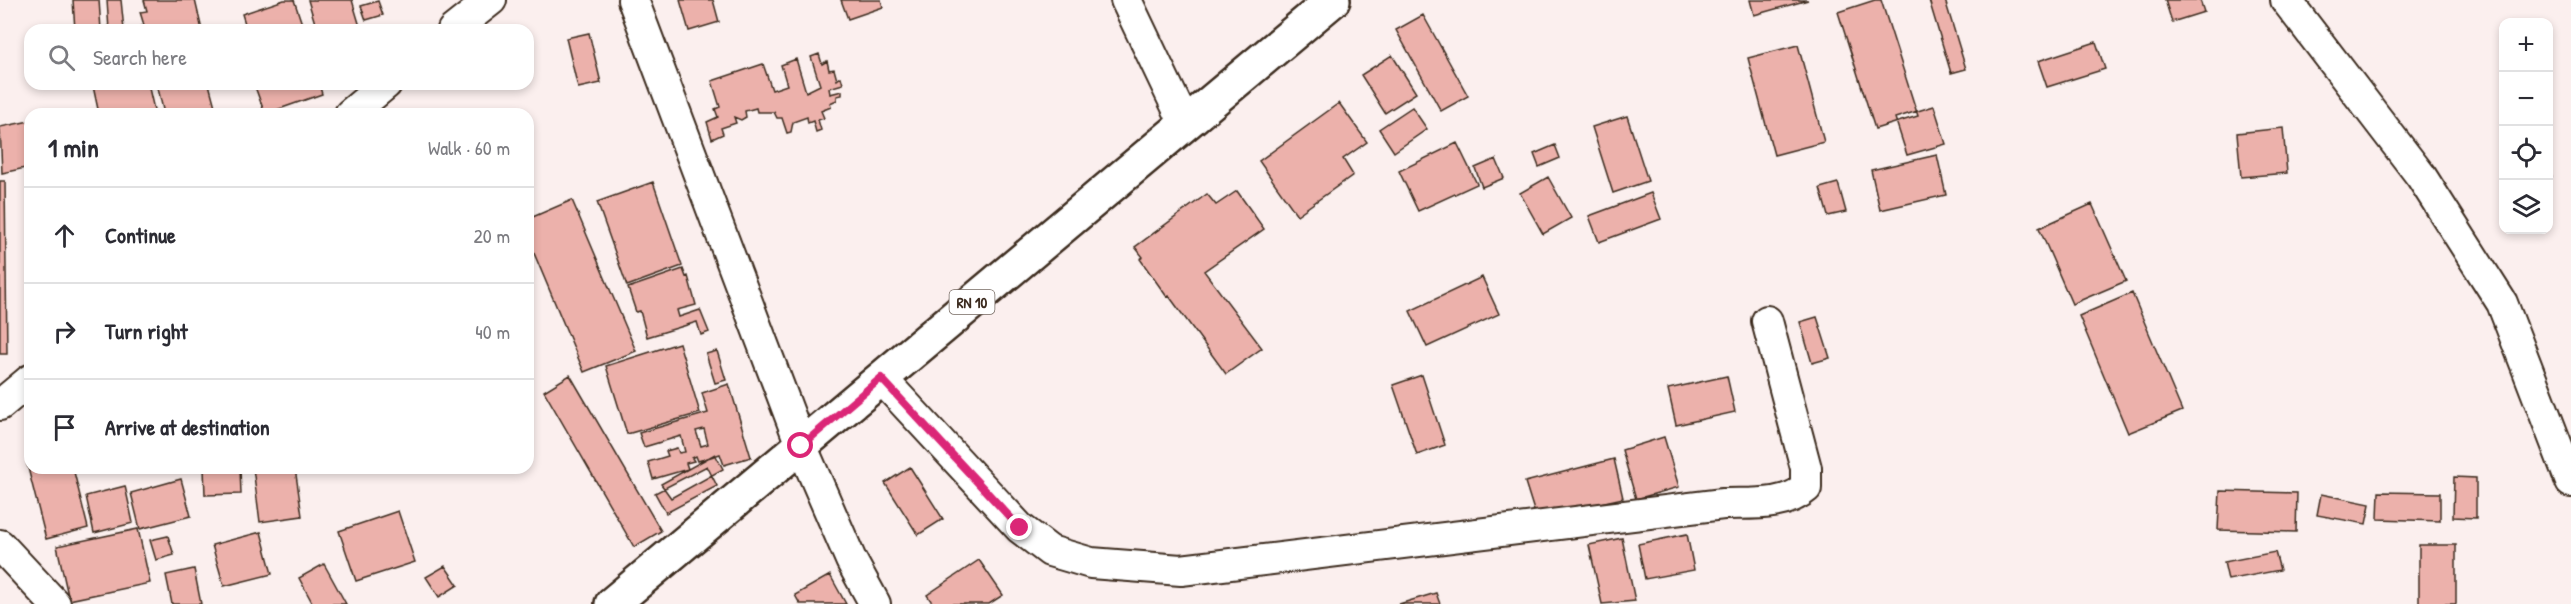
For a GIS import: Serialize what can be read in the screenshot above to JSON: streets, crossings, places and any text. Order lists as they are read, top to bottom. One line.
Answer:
{"streets":{"main road":["RN 10"]},"page":{"map_buttons":["+","−"],"search":"Search here","heading":["1 min","Walk · 60 m"],"list":[["Continue","20 m"],["Turn right","40 m"],"Arrive at destination"]}}
